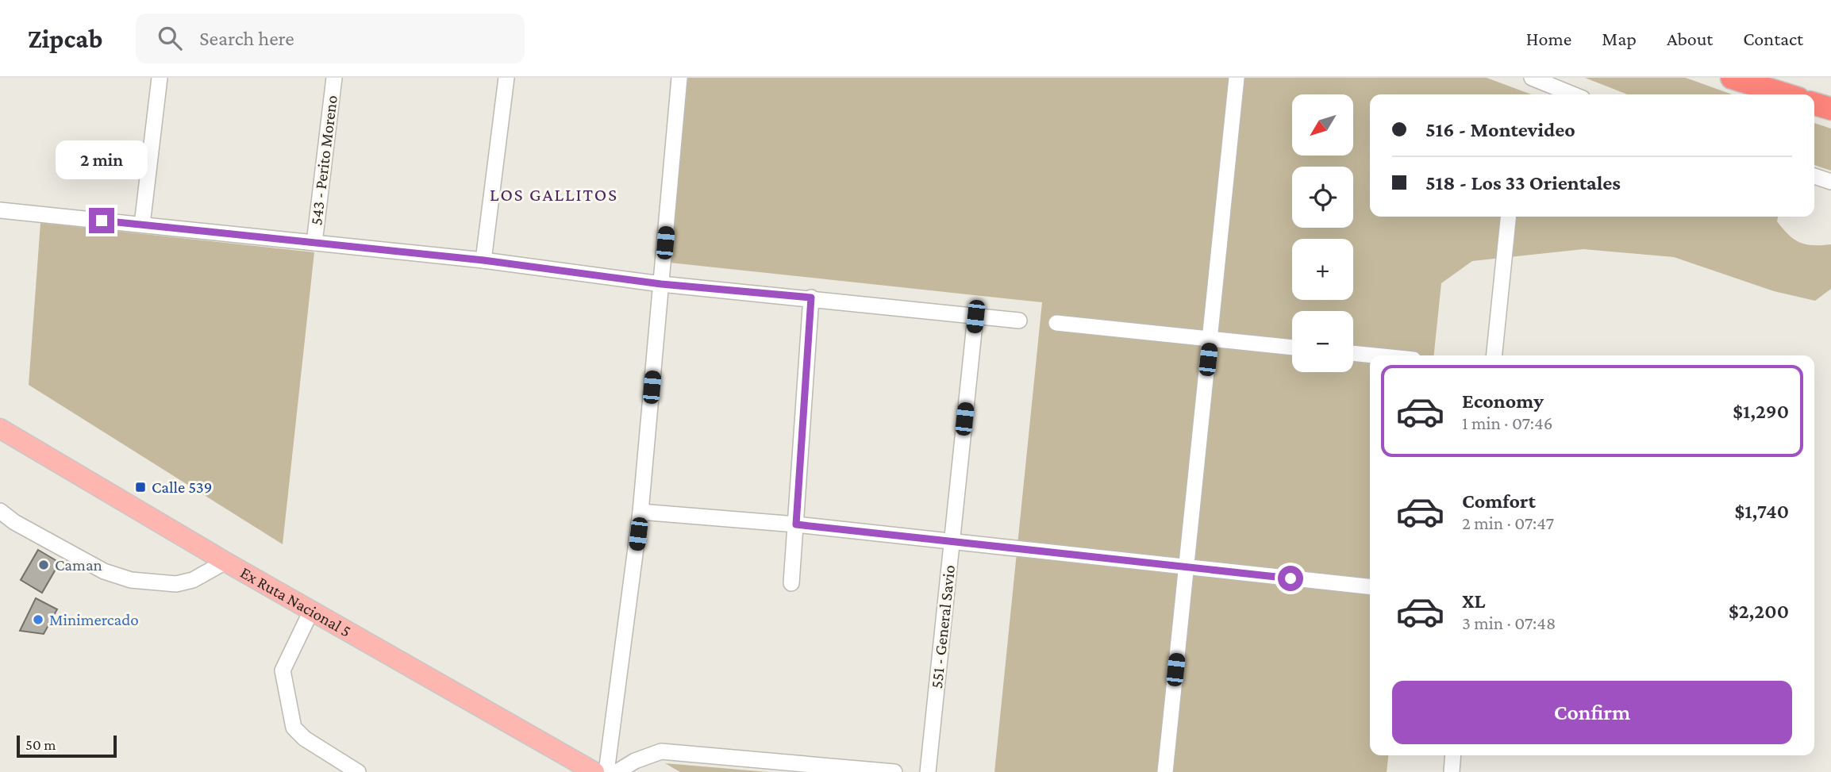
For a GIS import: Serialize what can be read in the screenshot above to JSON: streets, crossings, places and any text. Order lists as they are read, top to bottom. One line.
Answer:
{"streets":{"main road":["Ex Ruta Nacional 5"],"street":["543 - Perito Moreno","551 - General Savio"]},"districts":["LOS GALLITOS"],"places":{"transit":["Calle 539"],"other":["Caman","Minimercado"]},"scale_bar":"50 m","north":"bottom left","page":{"header":"Zipcab","search":"Search here","nav":["Home","Map","About","Contact"],"map_buttons":["+","−"],"banner":["516 - Montevideo","518 - Los 33 Orientales"],"bubble":"2 min","list":[{"name":"Economy","note":"1 min · 07:46","value":"$1,290"},{"name":"Comfort","note":"2 min · 07:47","value":"$1,740"},{"name":"XL","note":"3 min · 07:48","value":"$2,200"}],"buttons":"Confirm","scale":"50 m"}}
